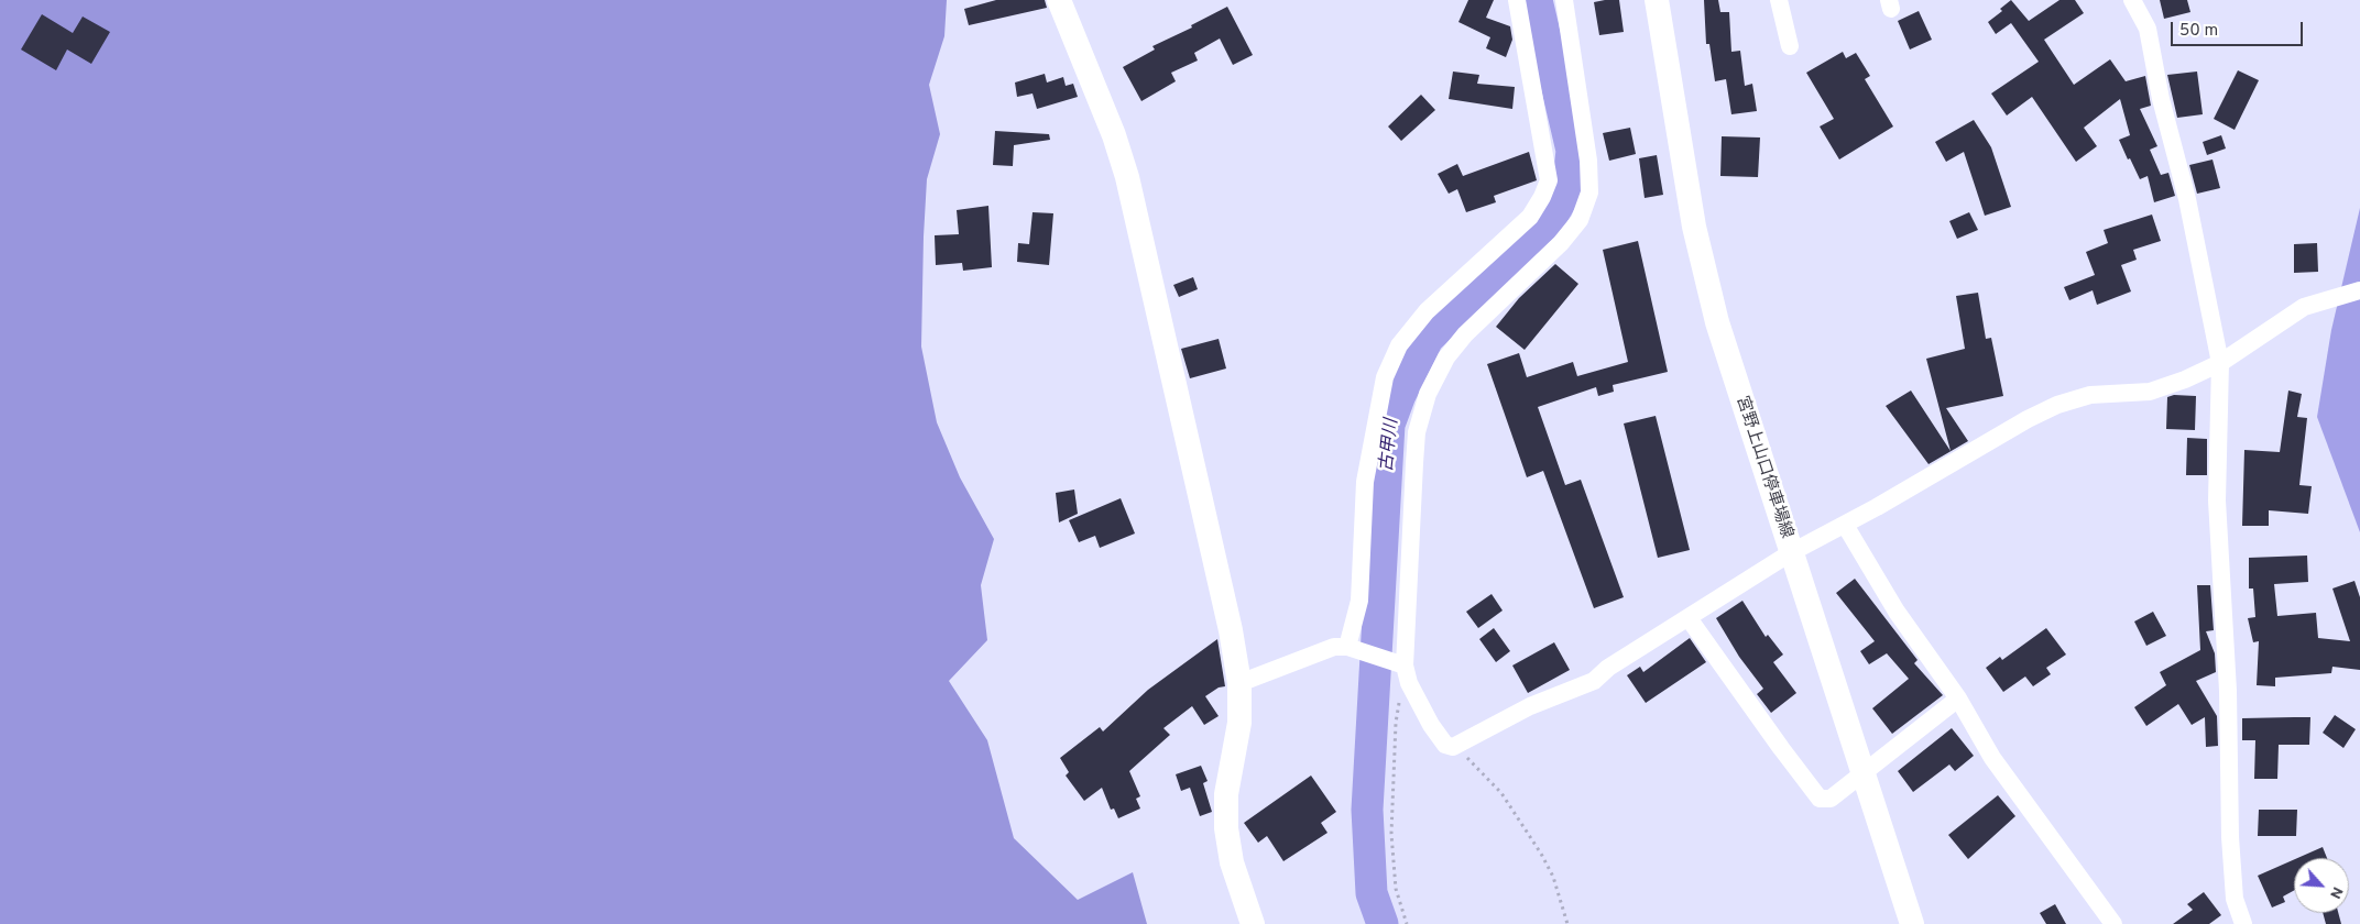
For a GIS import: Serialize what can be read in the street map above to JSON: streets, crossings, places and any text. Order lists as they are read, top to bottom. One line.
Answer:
{"streets":{"main road":["宮野上山口停車場線"]},"water":["古甲川"],"scale_bar":"50 m","north":"bottom right"}
